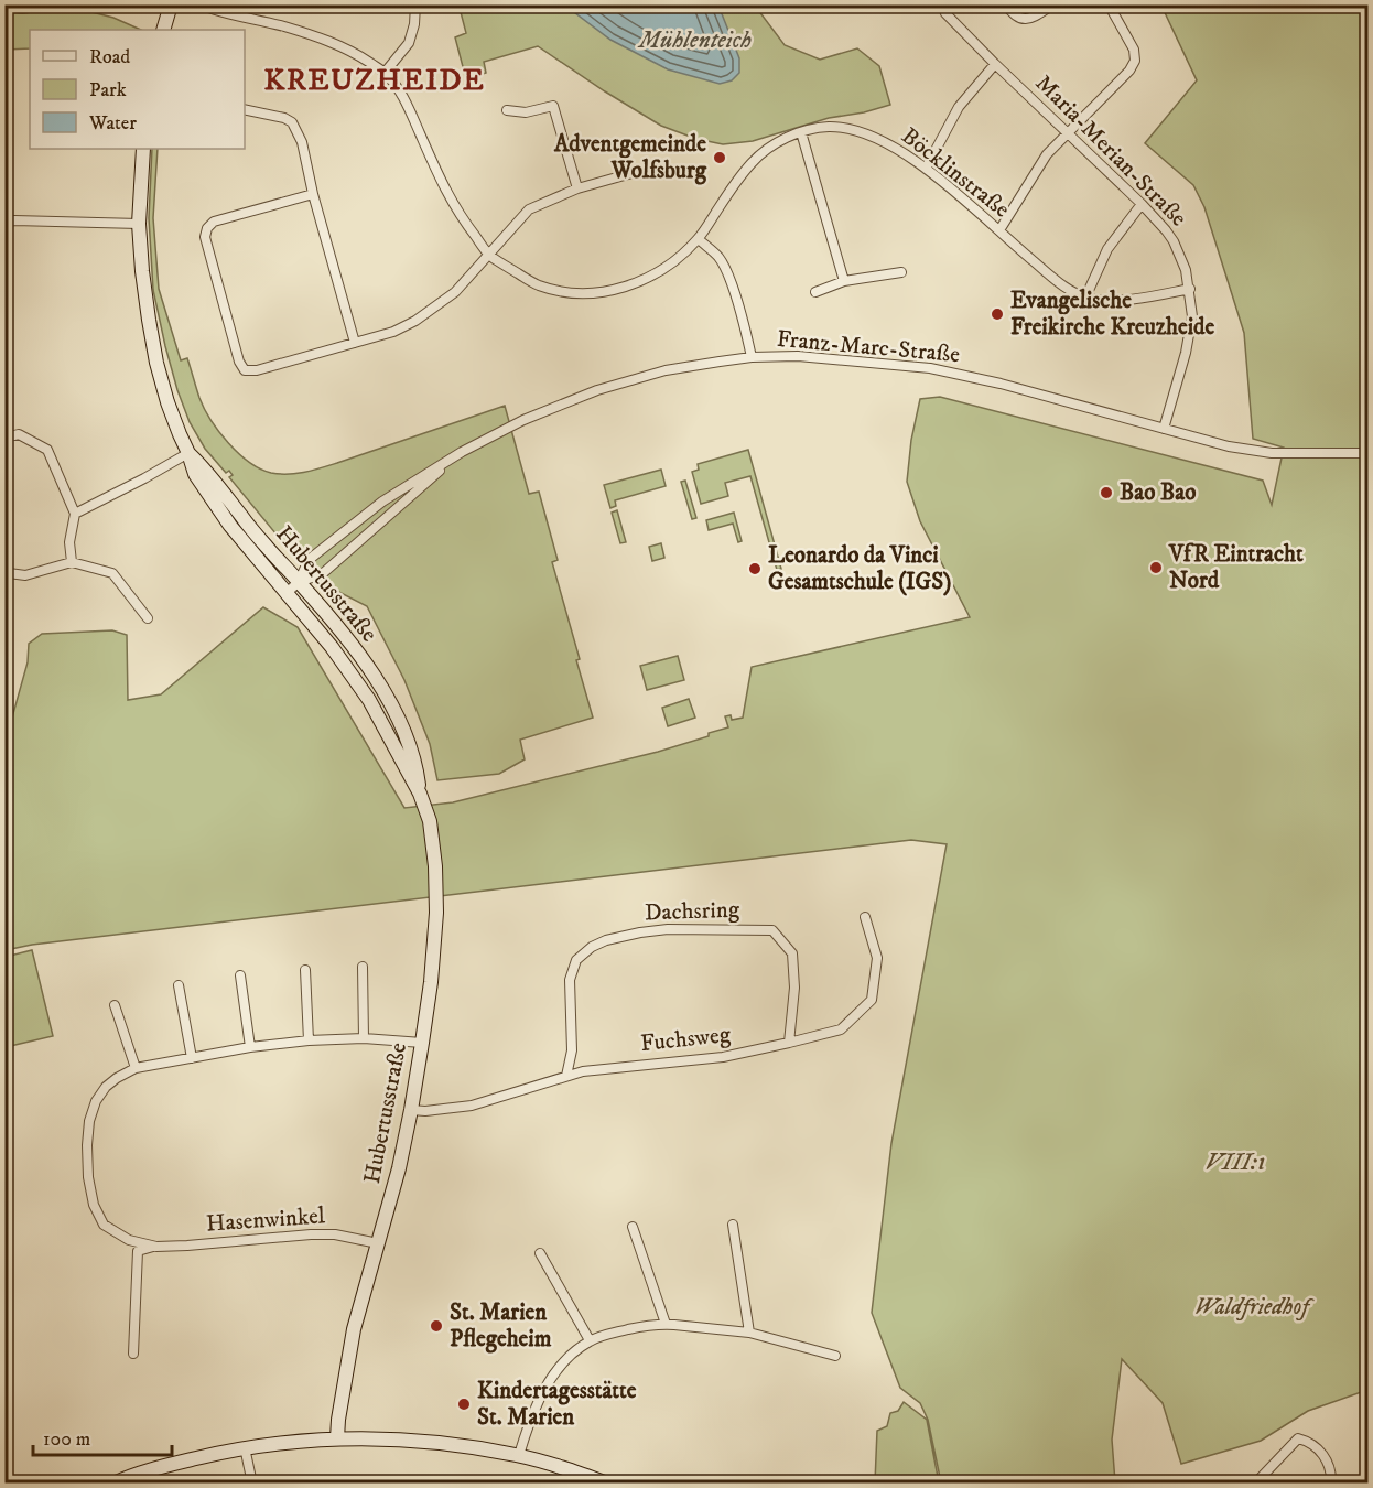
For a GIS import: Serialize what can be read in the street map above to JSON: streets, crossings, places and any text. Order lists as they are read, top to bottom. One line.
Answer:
{"streets":{"street":["Maria-Merian-Straße","Böcklinstraße","Franz-Marc-Straße","Hubertusstraße","Dachsring","Fuchsweg","Hasenwinkel"]},"crossings":[["Maria-Merian-Straße","Böcklinstraße"],["Maria-Merian-Straße","Franz-Marc-Straße"],["Franz-Marc-Straße","Hubertusstraße"],["Hubertusstraße","Fuchsweg"],["Hubertusstraße","Hasenwinkel"],["Dachsring","Fuchsweg"]],"districts":["KREUZHEIDE"],"water":["Mühlenteich"],"parks":["VIII:1","Waldfriedhof"],"places":["Adventgemeinde Wolfsburg","Evangelische Freikirche Kreuzheide","Bao Bao","VfR Eintracht Nord","Leonardo da Vinci Gesamtschule (IGS)","St. Marien Pflegeheim","Kindertagesstätte St. Marien"],"legend":["Road","Park","Water"],"scale_bar":"100 m"}
